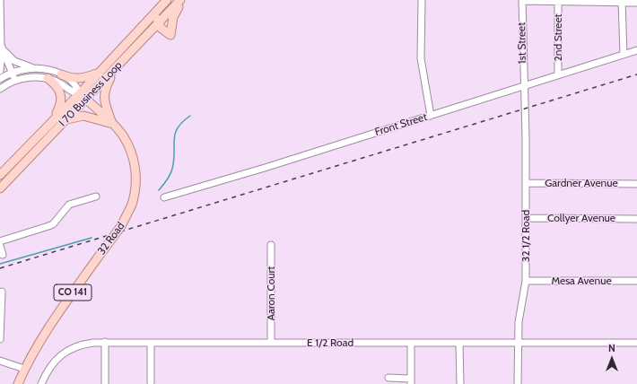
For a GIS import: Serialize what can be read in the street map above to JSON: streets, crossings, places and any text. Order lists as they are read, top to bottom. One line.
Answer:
{"streets":{"main road":["I 70 Business Loop","32 Road","CO 141"],"street":["2nd Street","1st Street","Front Street","Gardner Avenue","Collyer Avenue","32 1/2 Road","Mesa Avenue","Aaron Court","E 1/2 Road"]},"crossings":[["2nd Street","Front Street"],["1st Street","Front Street"],["1st Street","32 1/2 Road"],["I 70 Business Loop","32 Road"],["Front Street","32 1/2 Road"],["Gardner Avenue","32 1/2 Road"],["Collyer Avenue","32 1/2 Road"],["32 1/2 Road","Mesa Avenue"],["32 1/2 Road","E 1/2 Road"],["Aaron Court","E 1/2 Road"]],"north":"top"}
